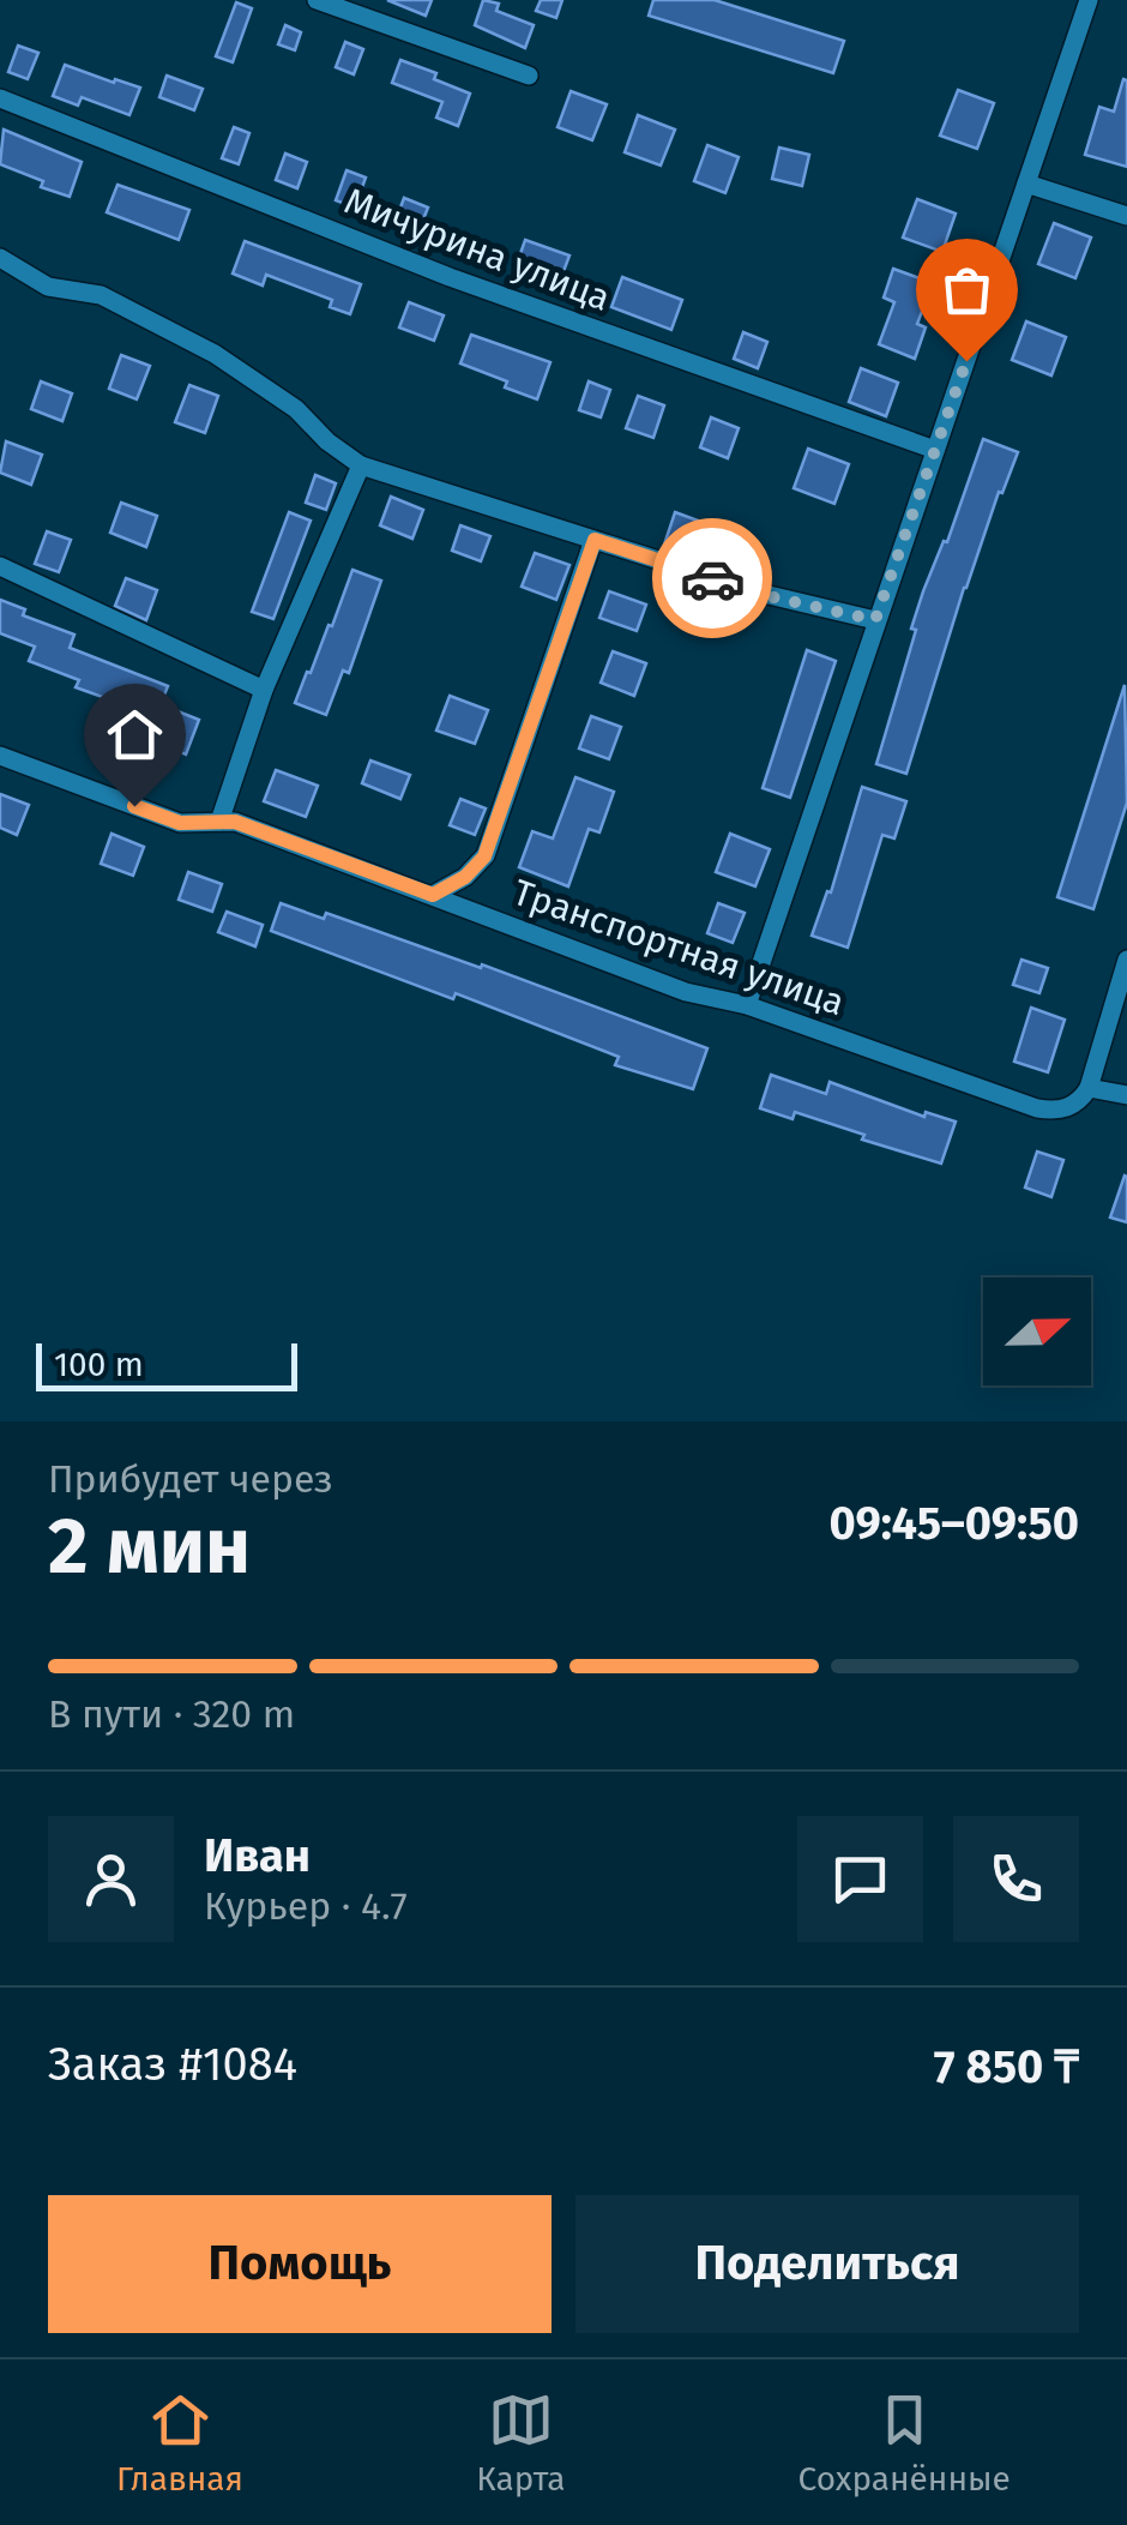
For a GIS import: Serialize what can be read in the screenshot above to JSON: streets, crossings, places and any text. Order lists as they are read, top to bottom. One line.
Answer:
{"streets":{"street":["Мичурина улица","Транспортная улица"]},"scale_bar":"100 m","north":"right","page":{"scale":"100 m","heading":["2 мин","Прибудет через","09:45–09:50"],"panel":["Иван","Курьер · 4.7","Заказ #1084","7 850 ₸"],"bar":"В пути · 320 m","buttons":["Помощь","Поделиться"],"tabs":["Главная","Карта","Сохранённые"]}}
